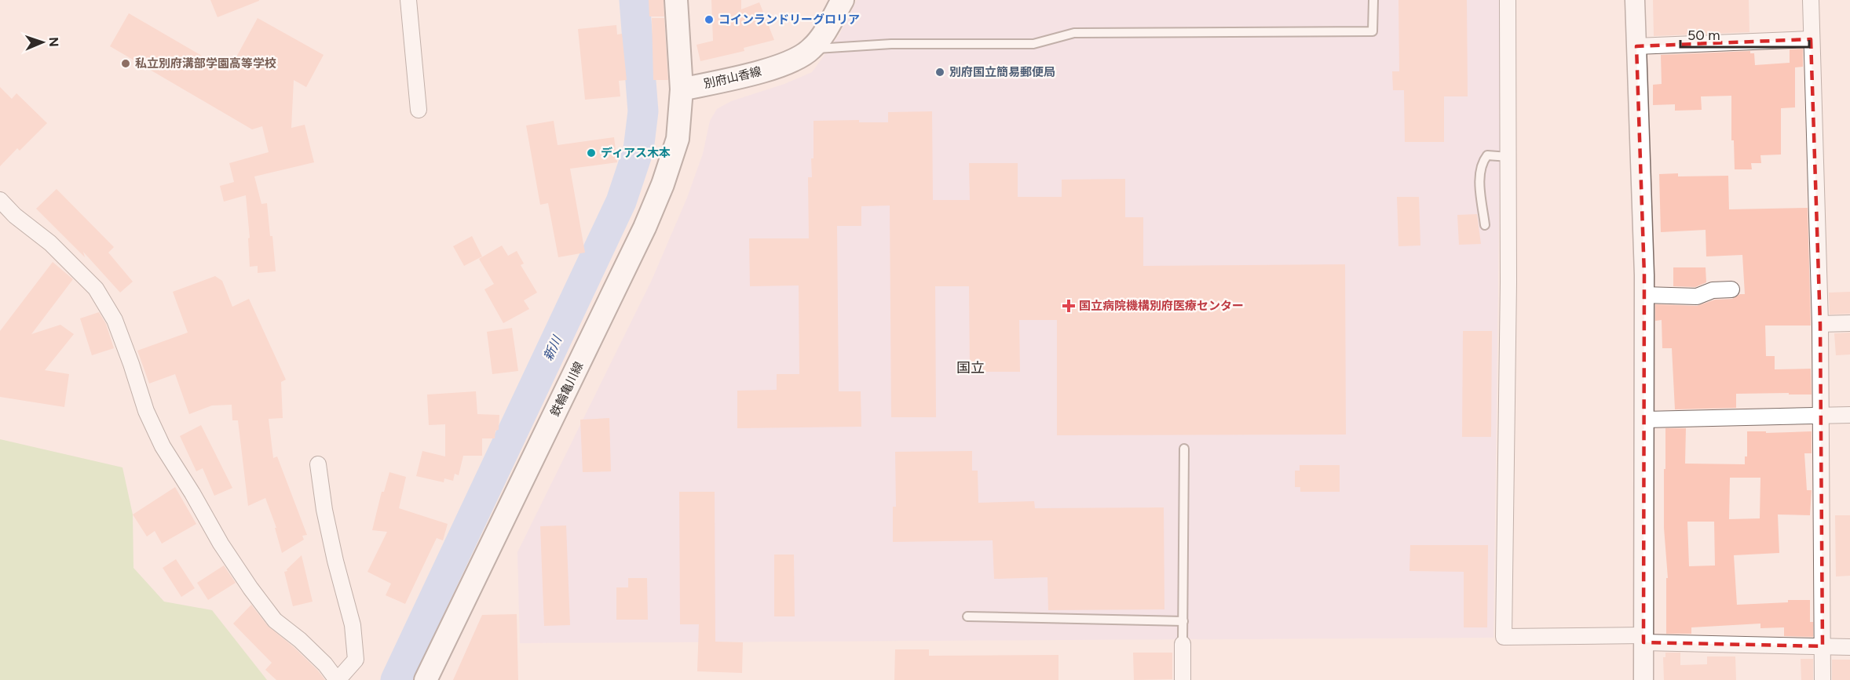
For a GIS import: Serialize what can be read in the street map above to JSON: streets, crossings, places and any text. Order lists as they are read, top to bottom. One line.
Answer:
{"streets":{"main road":["別府山香線","鉄輪亀川線"]},"crossings":[["別府山香線","鉄輪亀川線"]],"districts":["国立"],"water":["新川"],"places":{"other":["コインランドリーグロリア","私立別府溝部学園高等学校","別府国立簡易郵便局","ディアス木本"],"health":["国立病院機構別府医療センター"]},"scale_bar":"50 m","north":"right"}
